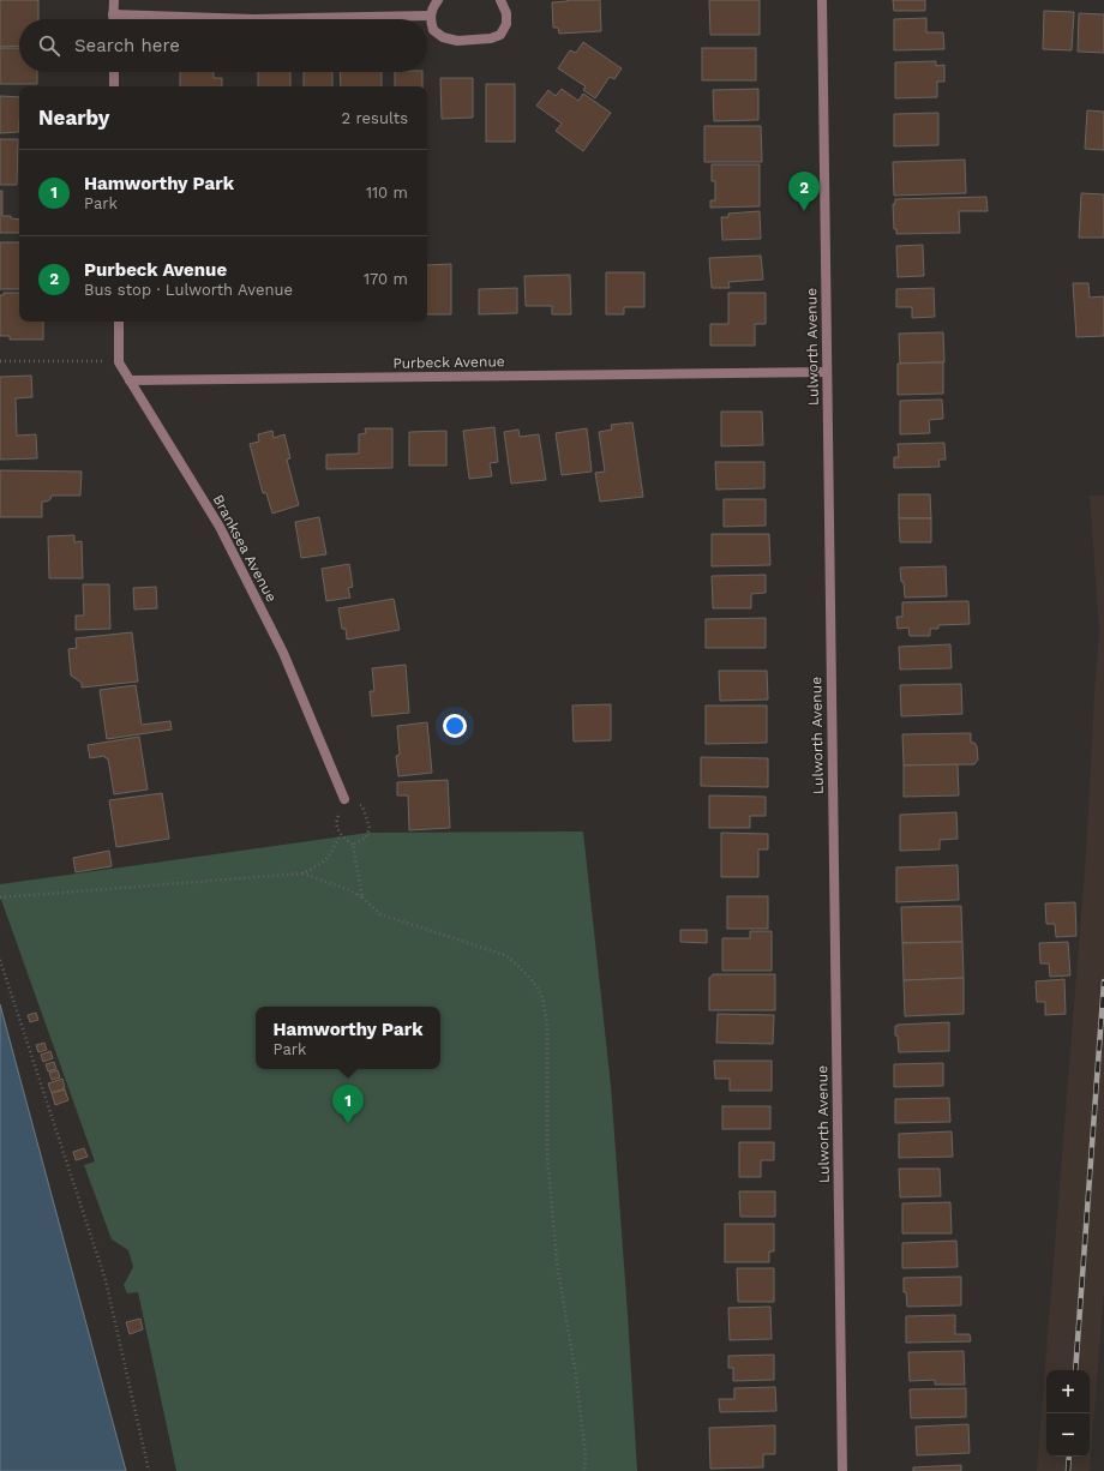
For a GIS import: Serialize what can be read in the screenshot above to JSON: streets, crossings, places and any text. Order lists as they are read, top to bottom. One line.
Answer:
{"streets":{"street":["Lulworth Avenue","Purbeck Avenue","Branksea Avenue"]},"crossings":[["Lulworth Avenue","Purbeck Avenue"],["Purbeck Avenue","Branksea Avenue"]],"page":{"search":"Search here","heading":["Nearby","2 results"],"list":[{"mark":"1","name":"Hamworthy Park","note":"Park","value":"110 m"},{"mark":"2","name":"Purbeck Avenue","note":"Bus stop · Lulworth Avenue","value":"170 m"}],"pins":["2","1"],"popup":["Hamworthy Park","Park"],"map_buttons":["+","−"]}}
